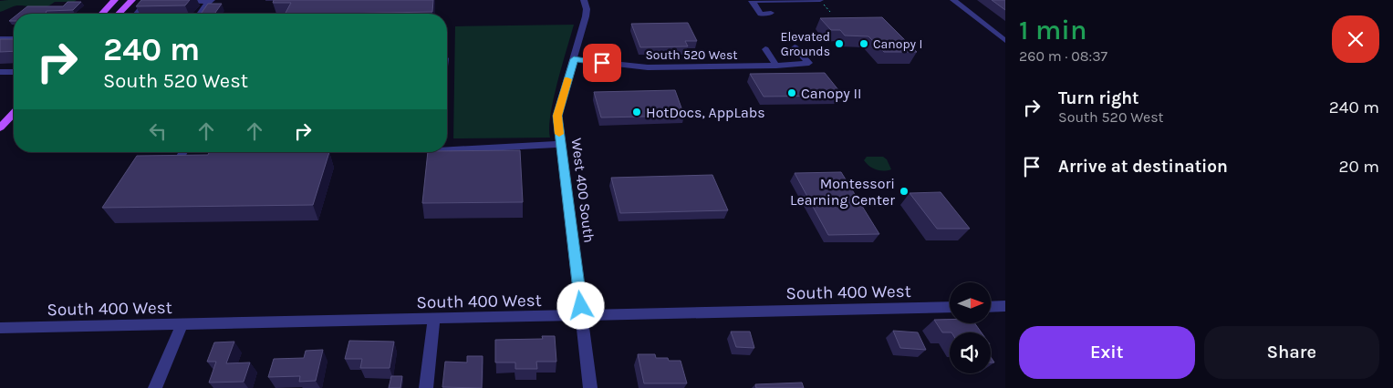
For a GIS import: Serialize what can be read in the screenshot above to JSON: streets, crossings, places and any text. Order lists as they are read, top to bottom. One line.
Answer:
{"streets":{"street":["South 520 West","West 400 South","South 400 West"]},"crossings":[["South 520 West","West 400 South"],["West 400 South","South 400 West"]],"places":["Elevated Grounds","Canopy I","Canopy II","HotDocs, AppLabs","Montessori Learning Center"],"north":"right","page":{"heading":["1 min","260 m · 08:37"],"turn":["240 m","South 520 West"],"list":[{"name":"Turn right","note":"South 520 West","value":"240 m"},{"name":"Arrive at destination","value":"20 m"}],"buttons":["Exit","Share"]}}
